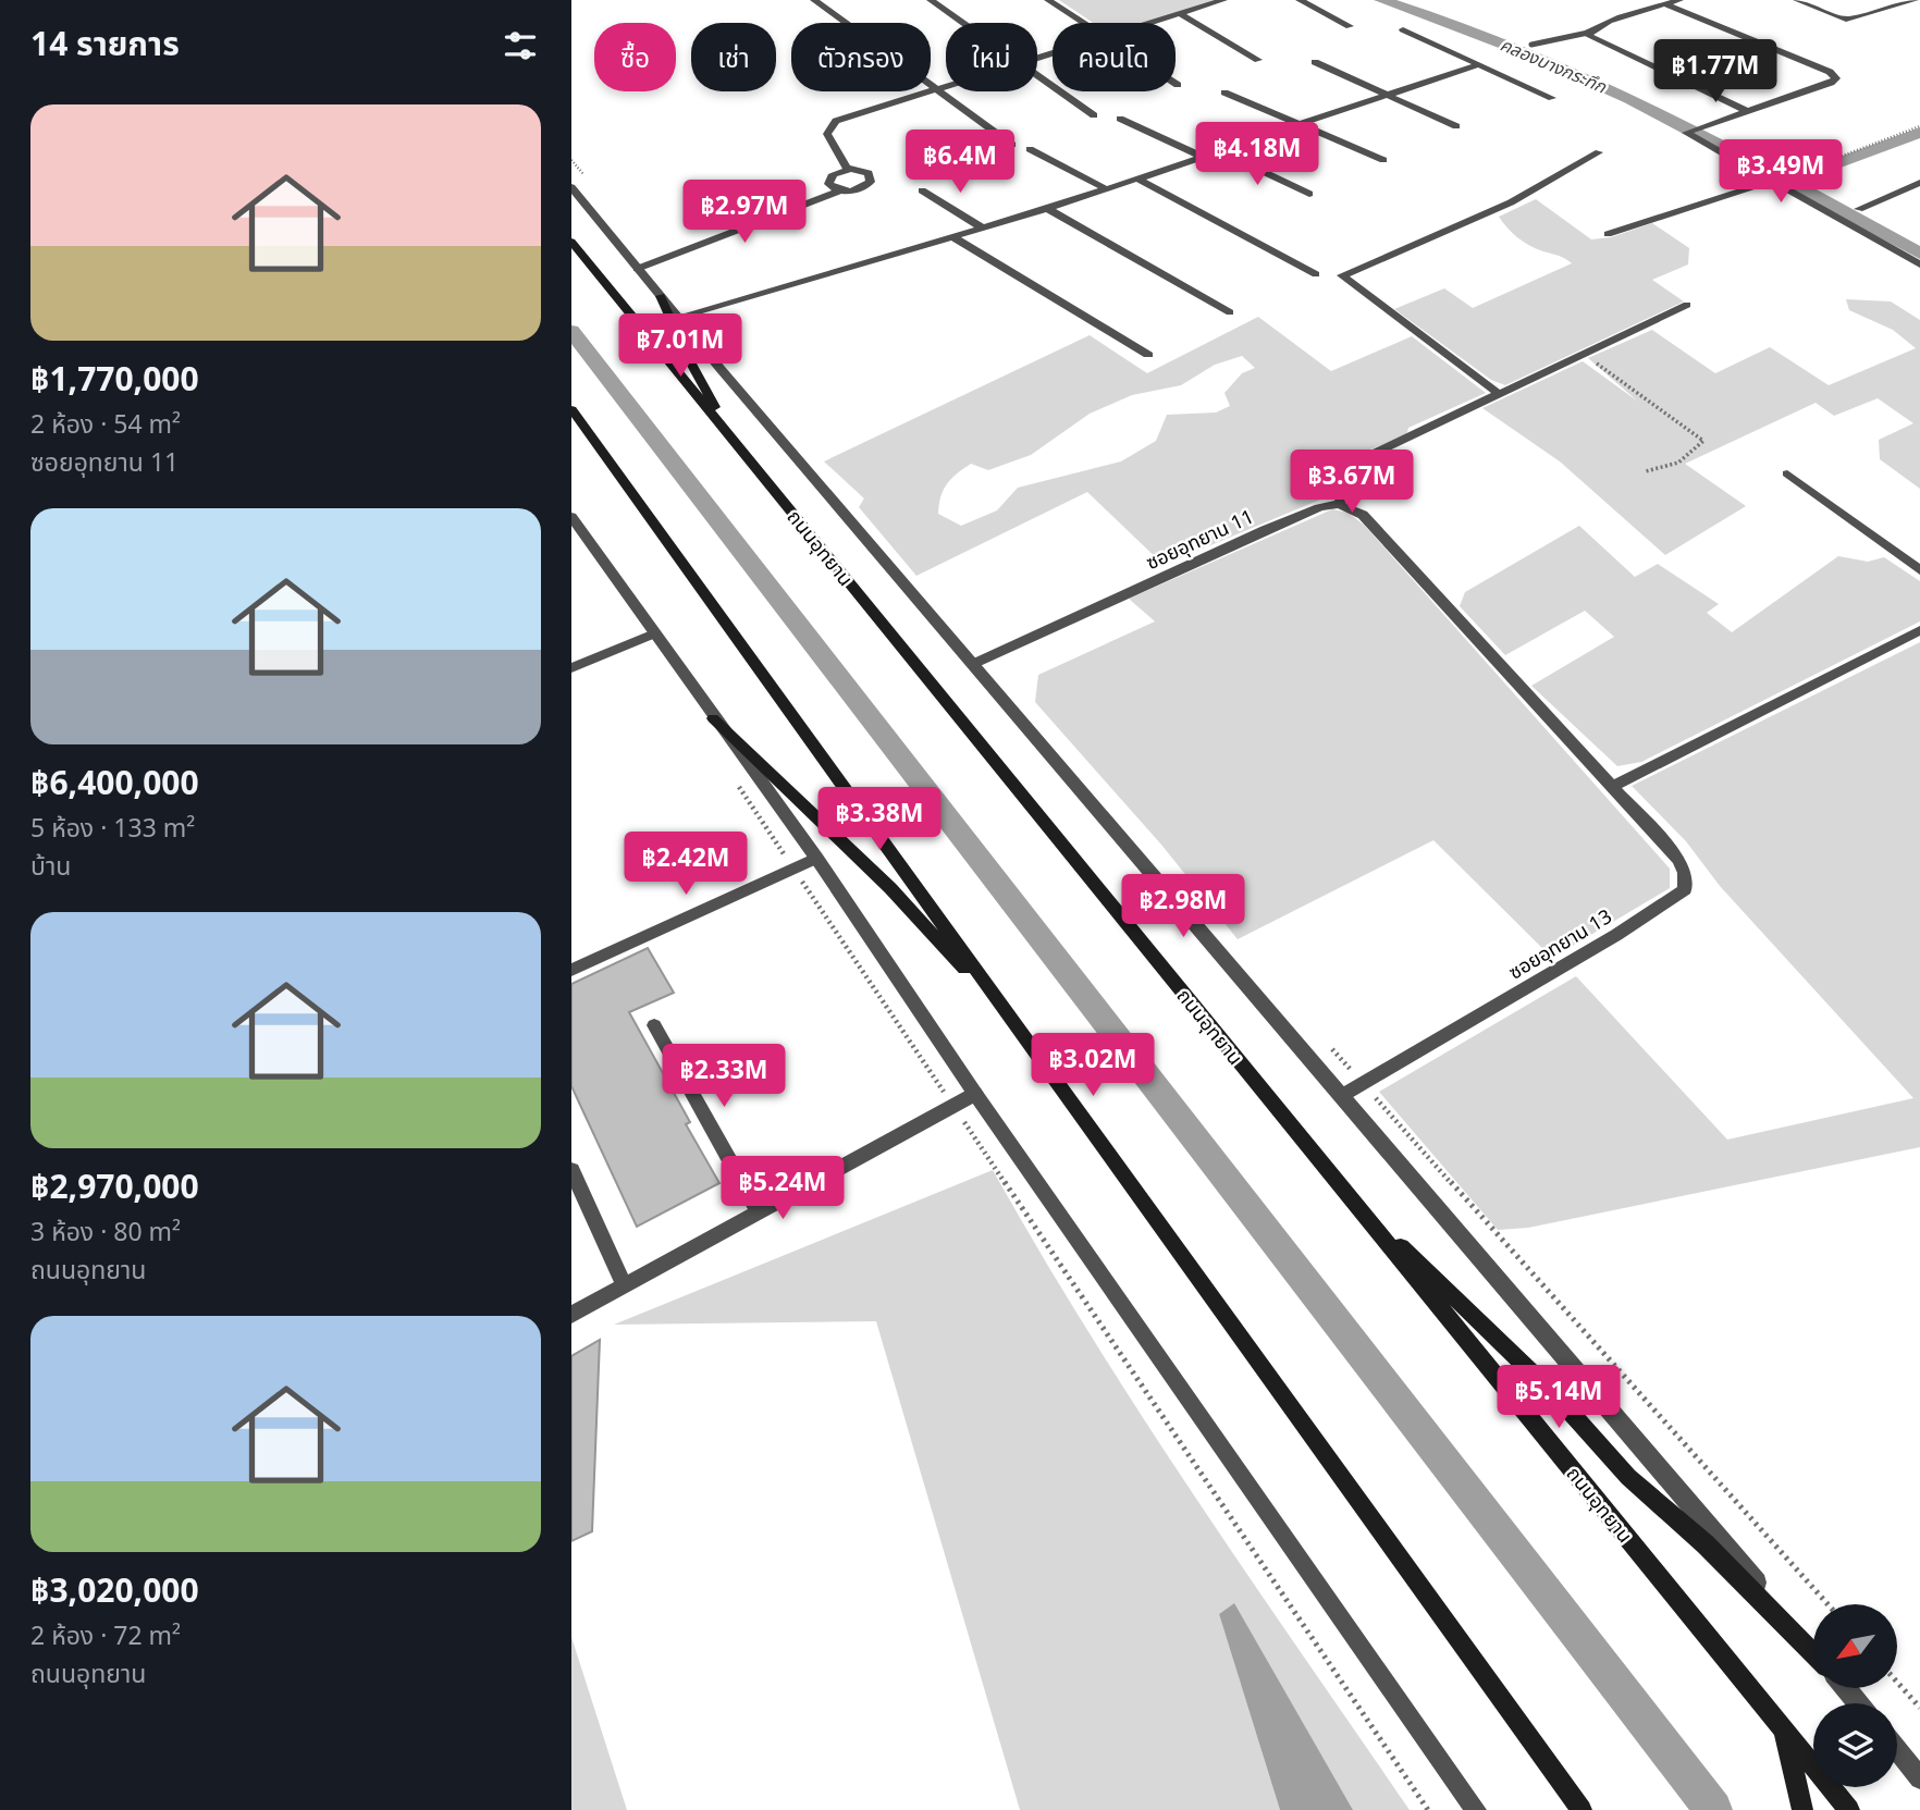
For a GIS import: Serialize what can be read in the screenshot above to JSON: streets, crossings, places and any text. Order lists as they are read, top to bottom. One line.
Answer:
{"streets":{"main road":["ถนนอุทยาน"],"street":["ซอยอุทยาน 11","ซอยอุทยาน 13"]},"crossings":[["ซอยอุทยาน 11","ถนนอุทยาน"],["ซอยอุทยาน 11","ซอยอุทยาน 13"],["ถนนอุทยาน","ซอยอุทยาน 13"]],"water":["คลองบางกระทึก"],"north":"bottom left","page":{"heading":"14 รายการ","chip":["ซื้อ","เช่า","ตัวกรอง","ใหม่","คอนโด"],"price":["฿1.77M","฿4.18M","฿6.4M","฿3.49M","฿2.97M","฿7.01M","฿3.67M","฿3.38M","฿2.42M","฿2.98M","฿3.02M","฿2.33M","฿5.24M","฿5.14M"],"list":[{"name":"฿1,770,000","note":"2 ห้อง · 54 m² · ซอยอุทยาน 11"},{"name":"฿6,400,000","note":"5 ห้อง · 133 m² · บ้าน"},{"name":"฿2,970,000","note":"3 ห้อง · 80 m² · ถนนอุทยาน"},{"name":"฿3,020,000","note":"2 ห้อง · 72 m² · ถนนอุทยาน"}]}}
